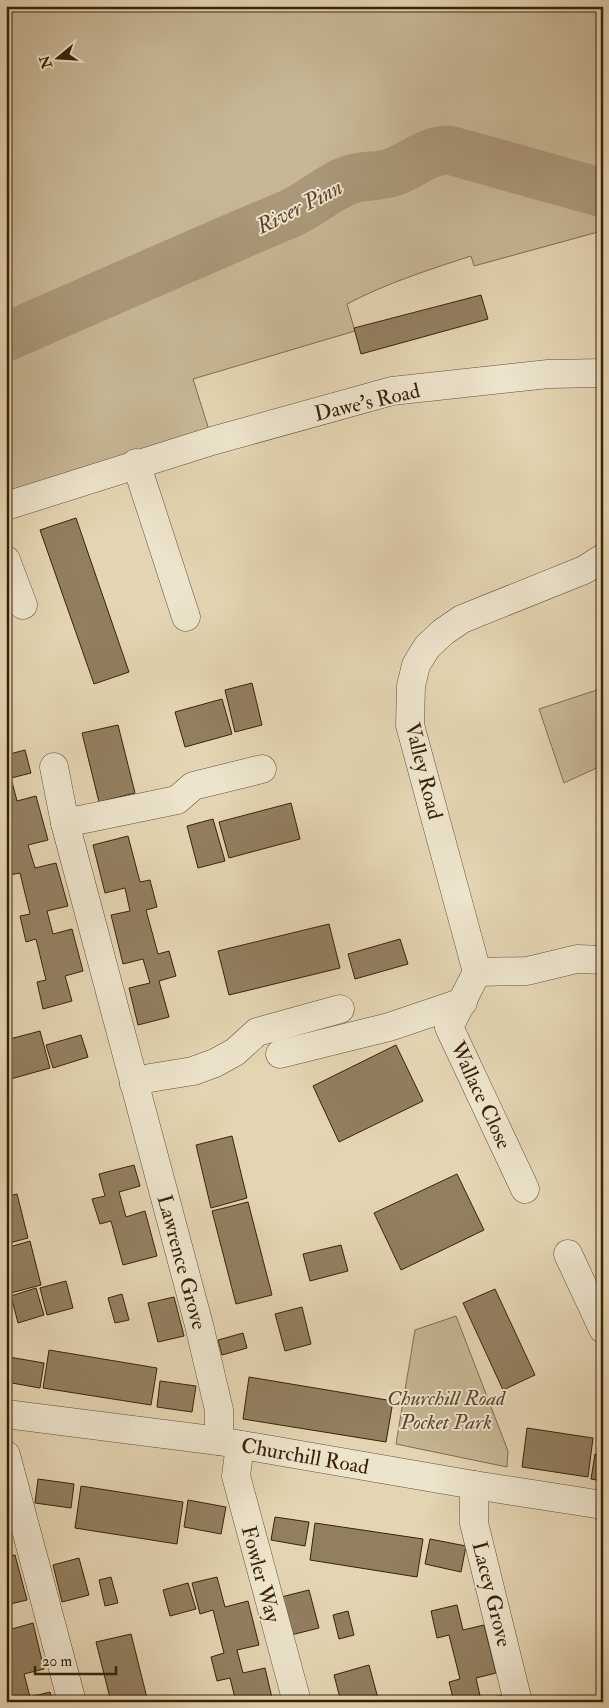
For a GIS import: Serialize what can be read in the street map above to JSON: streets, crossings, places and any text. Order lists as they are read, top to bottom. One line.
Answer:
{"streets":{"street":["Dawe's Road","Valley Road","Wallace Close","Lawrence Grove","Churchill Road","Fowler Way","Lacey Grove"]},"crossings":[["Lawrence Grove","Churchill Road"],["Lawrence Grove","Fowler Way"],["Churchill Road","Fowler Way"],["Churchill Road","Lacey Grove"]],"water":["River Pinn"],"parks":["Churchill Road Pocket Park"],"scale_bar":"20 m","north":"left"}
